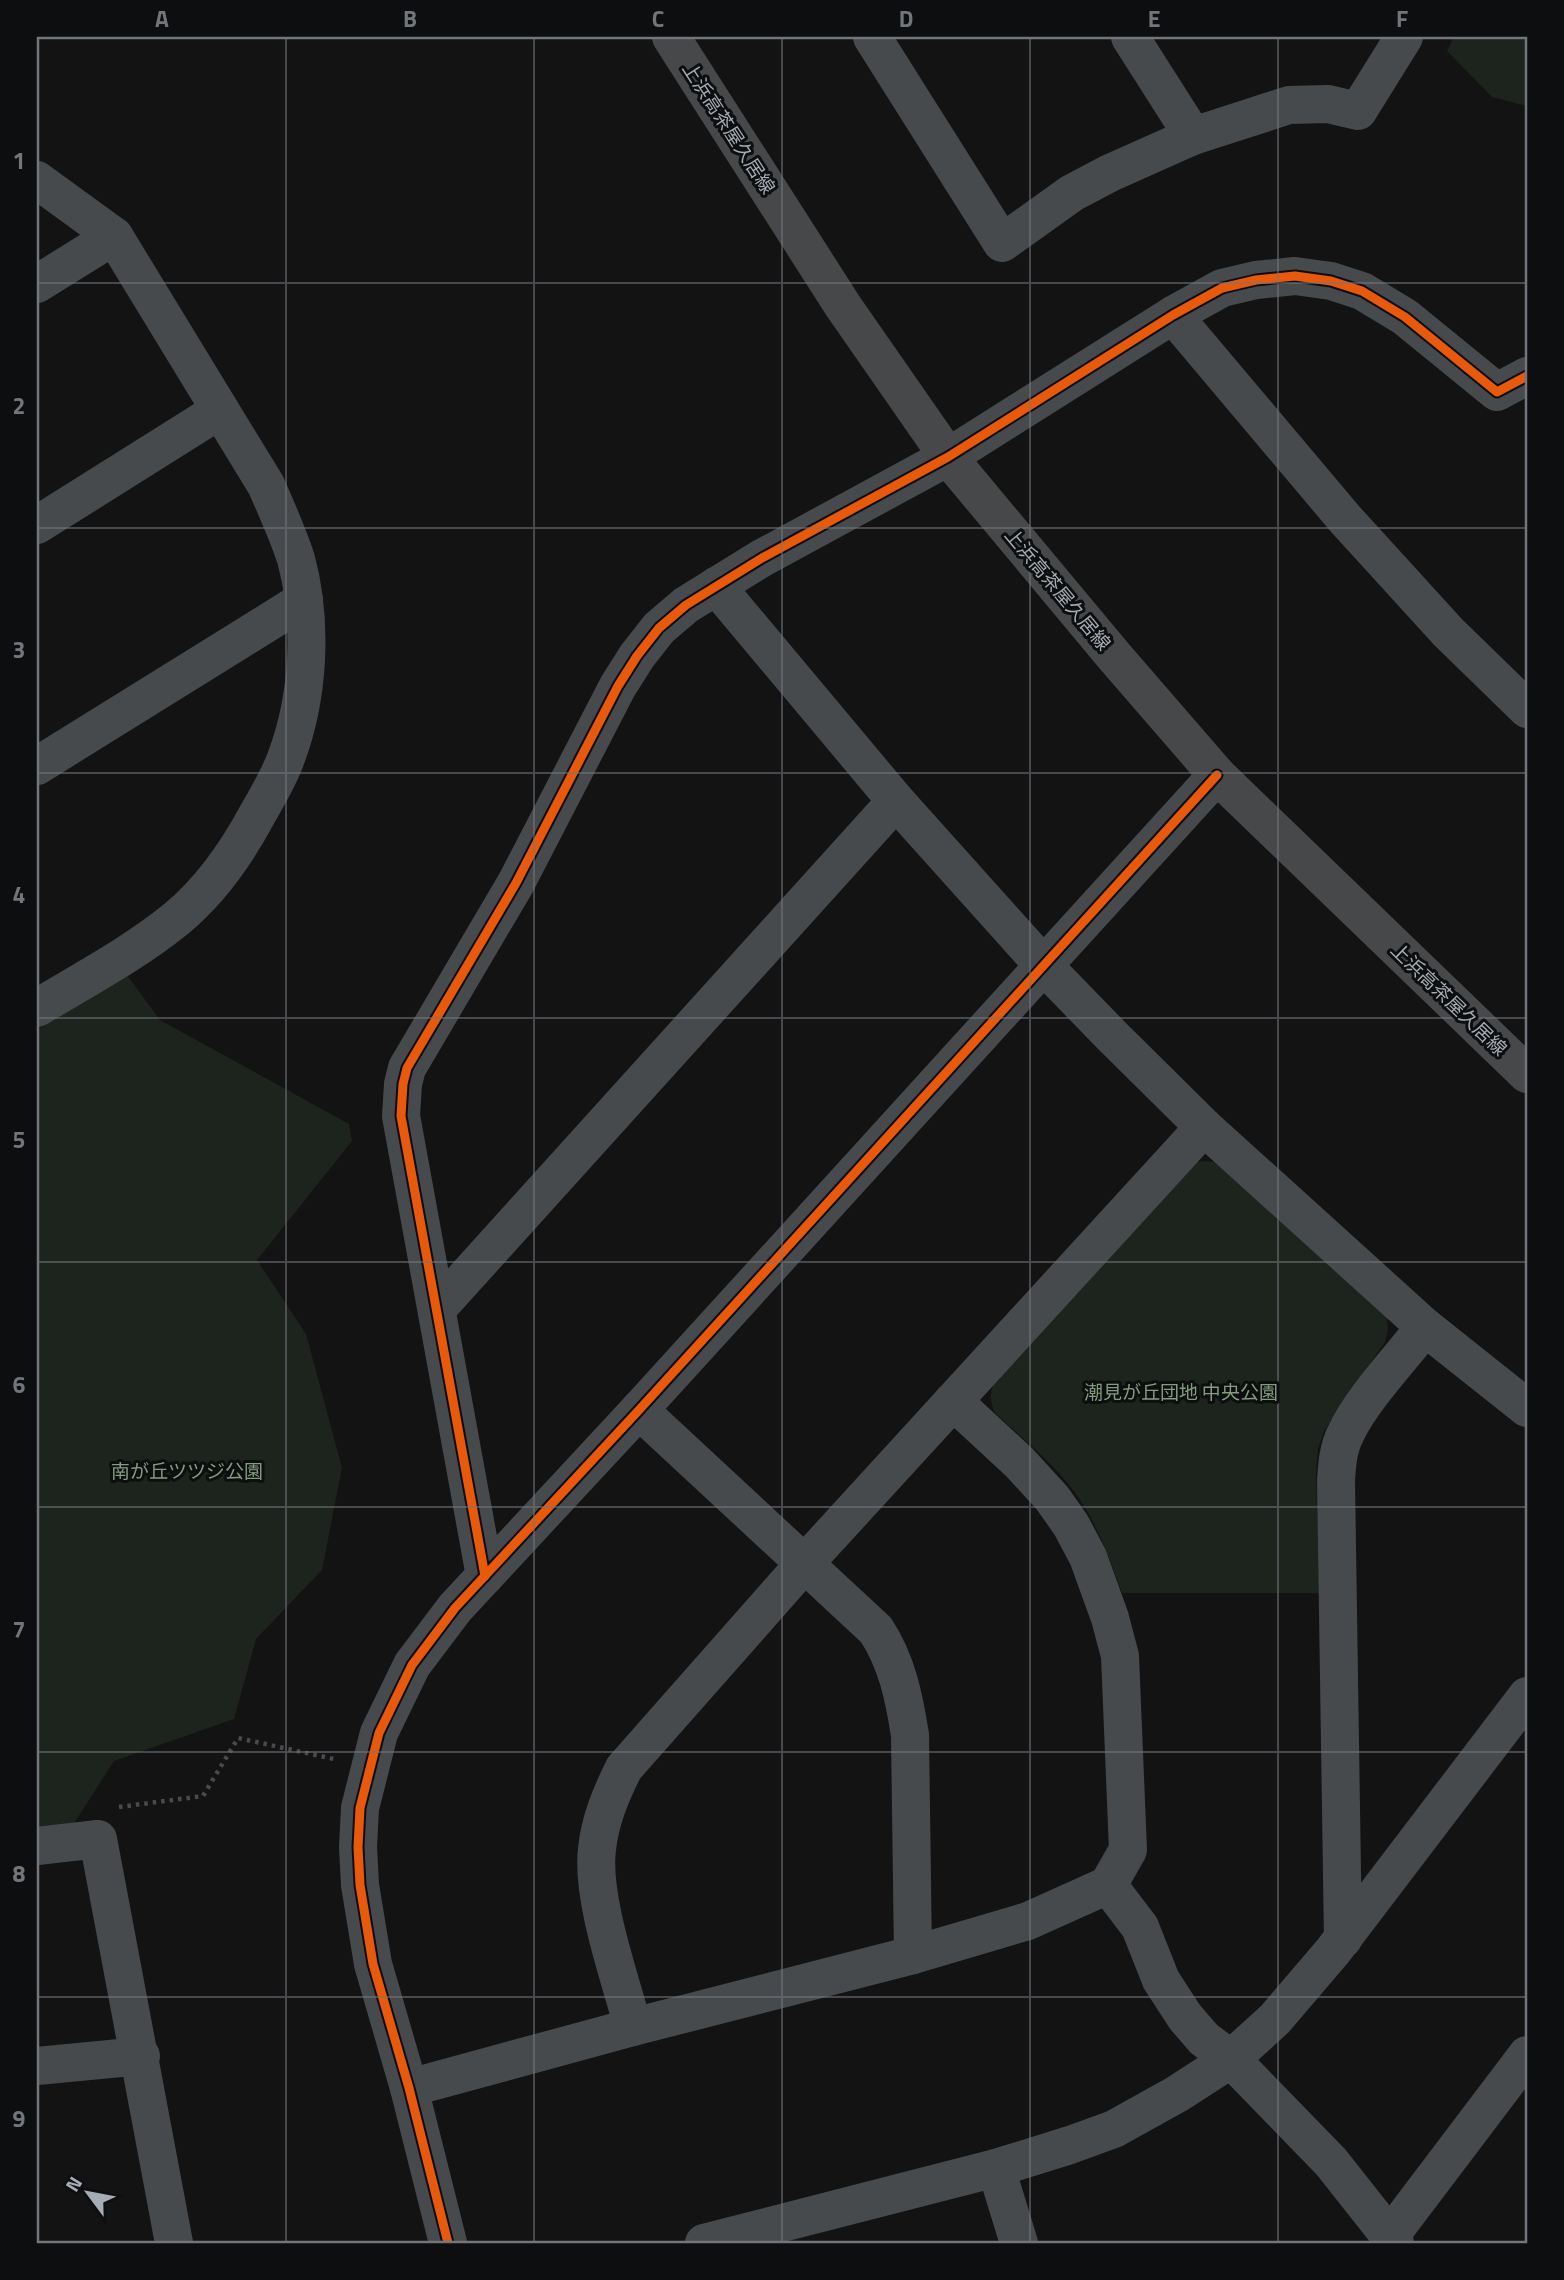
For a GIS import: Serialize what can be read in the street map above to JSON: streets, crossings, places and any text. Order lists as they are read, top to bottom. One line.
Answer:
{"streets":{"main road":["上浜高茶屋久居線"]},"parks":["潮見が丘団地 中央公園","南が丘ツツジ公園"],"north":"top left","grid":{"columns":["A","B","C","D","E","F"],"rows":["1","2","3","4","5","6","7","8","9"]}}
